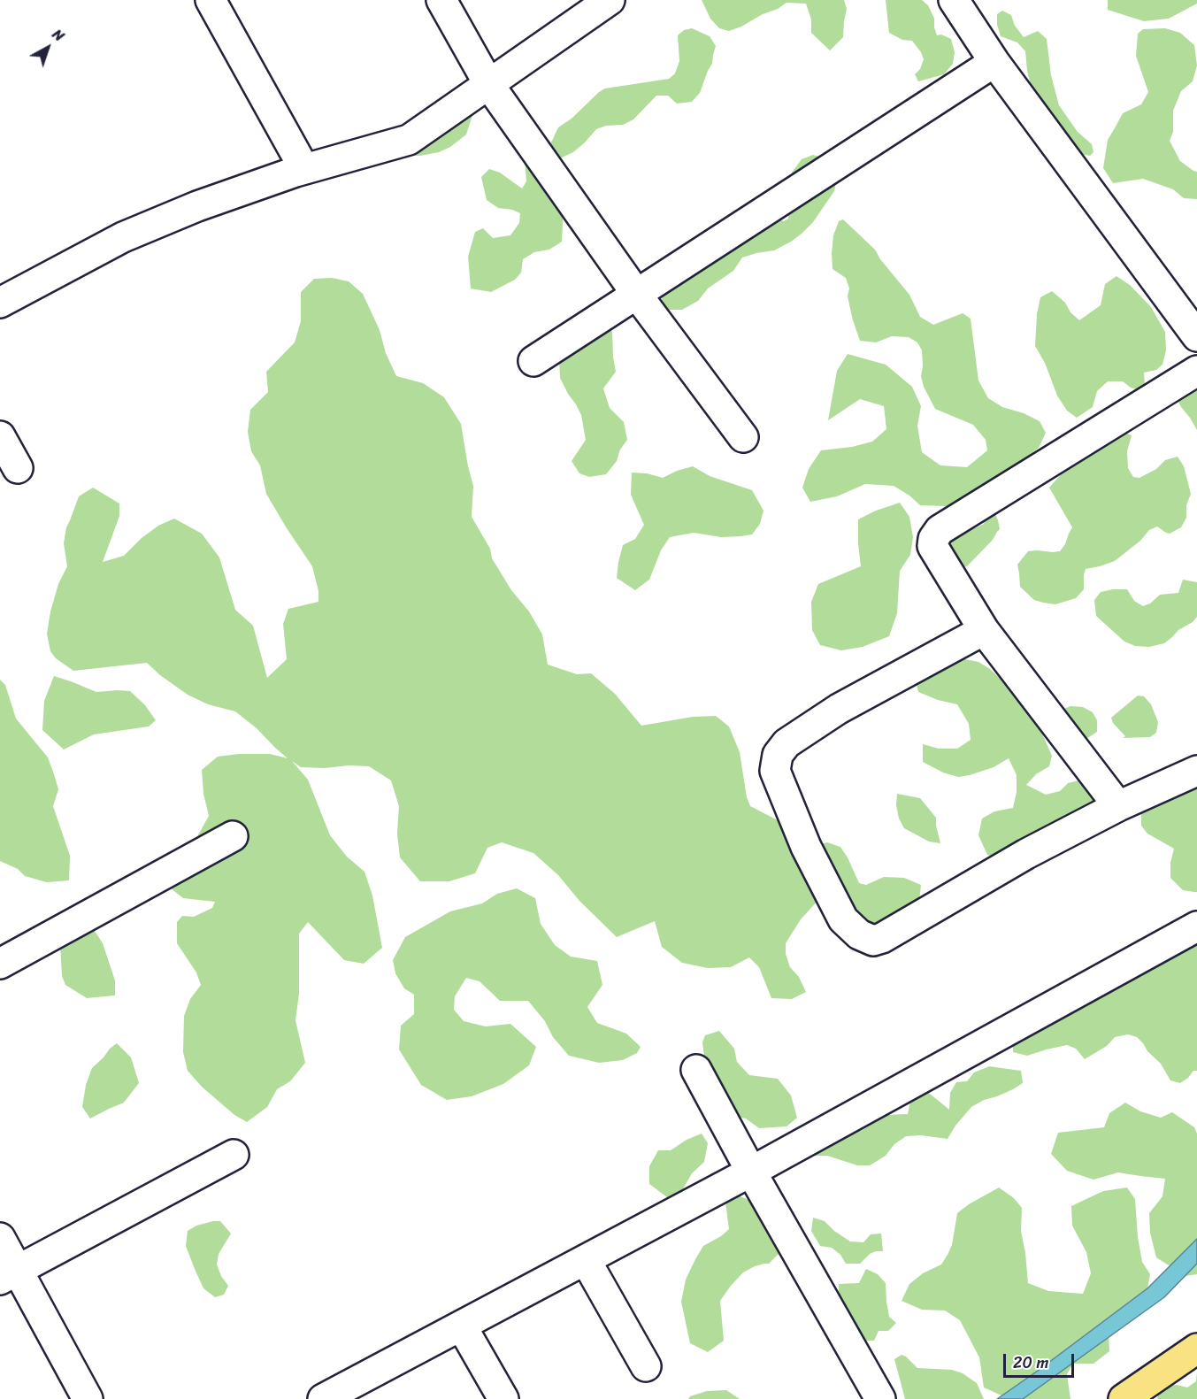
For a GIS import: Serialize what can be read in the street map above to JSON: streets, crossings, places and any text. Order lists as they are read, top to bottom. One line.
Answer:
{"scale_bar":"20 m","north":"top right"}
